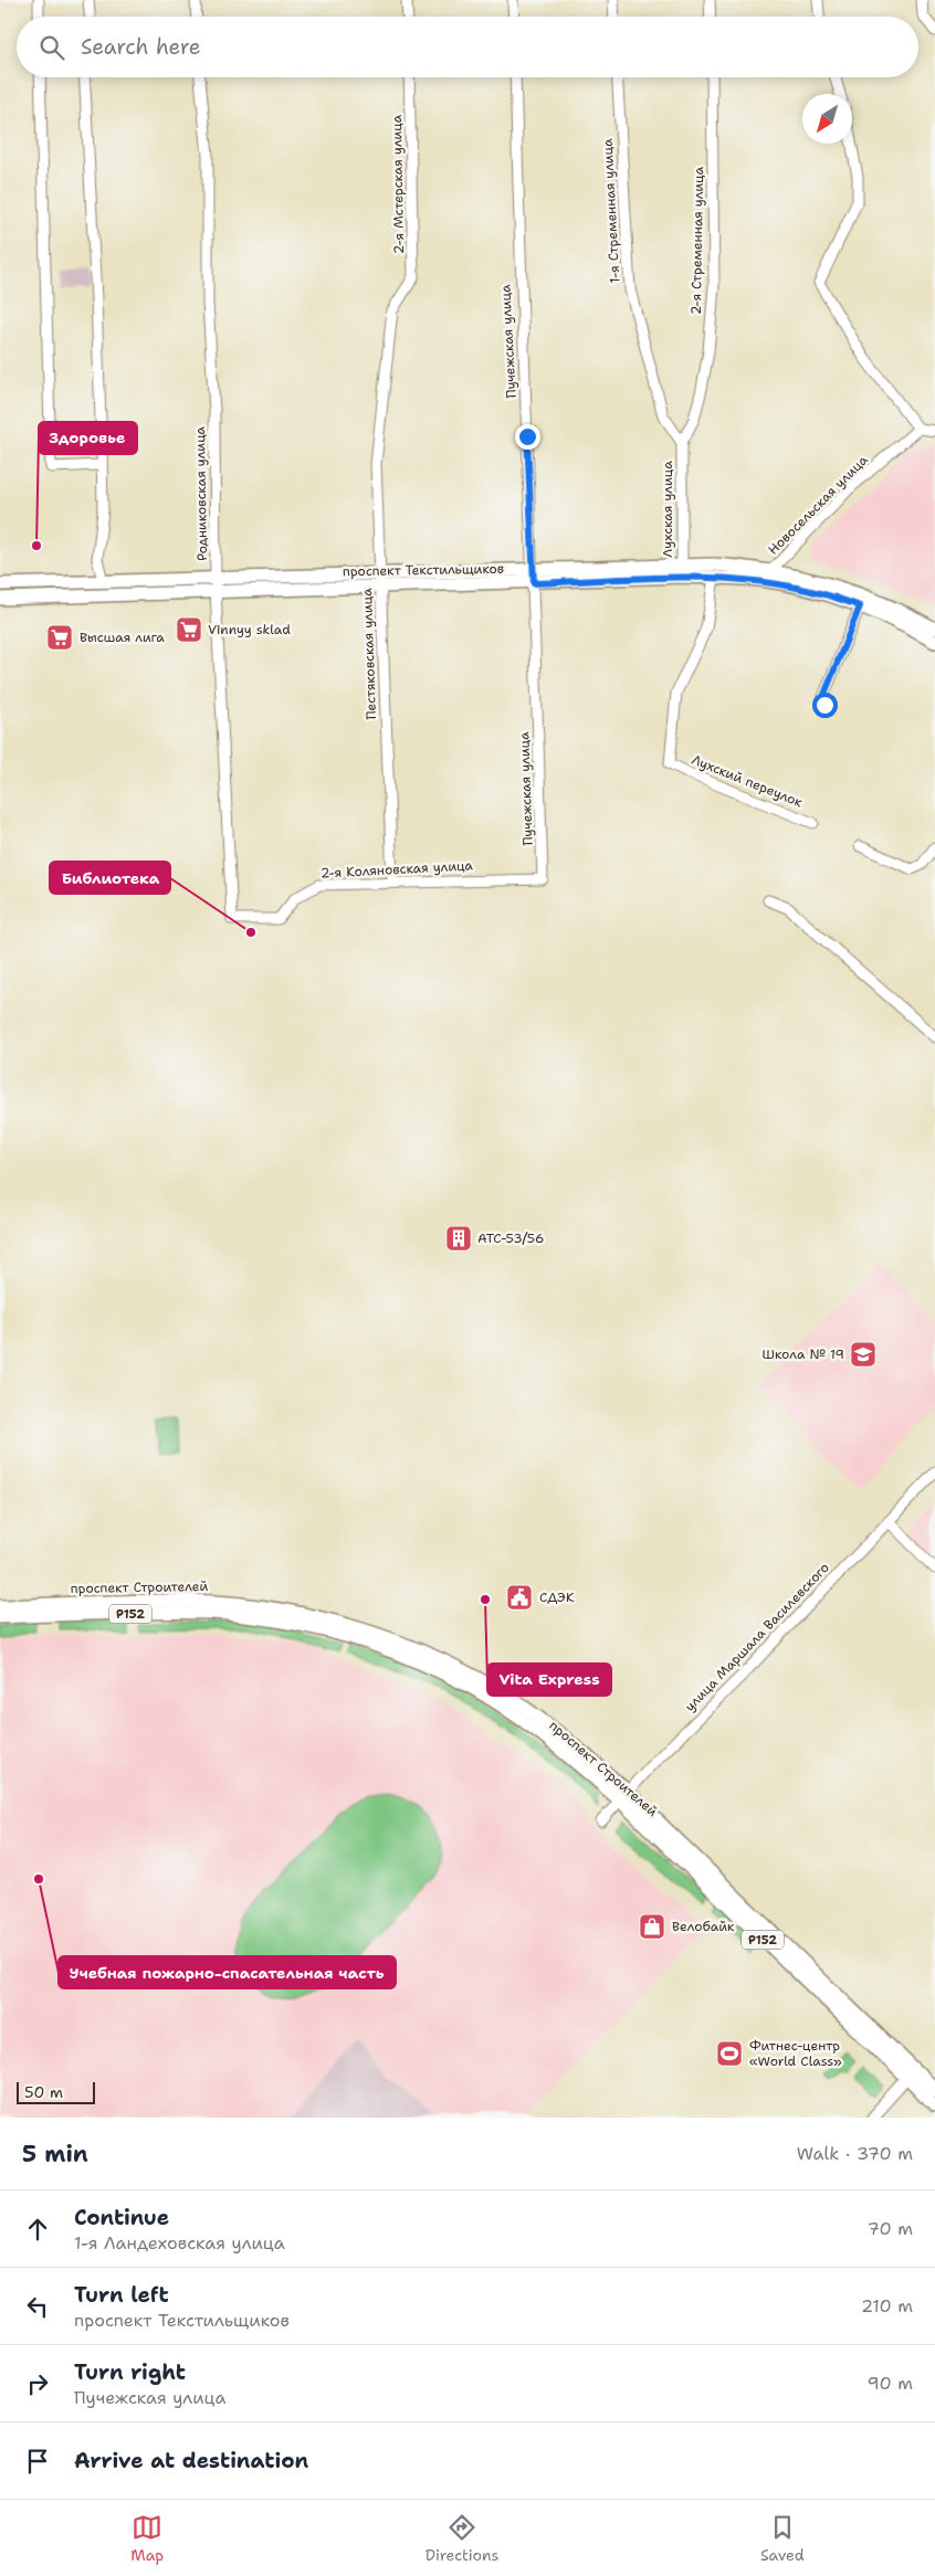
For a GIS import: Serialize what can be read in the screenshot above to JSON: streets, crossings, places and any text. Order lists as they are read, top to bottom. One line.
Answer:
{"streets":{"main road":["проспект Текстильщиков","проспект Строителей","Р152"],"street":["2-я Мстерская улица","1-я Стременная улица","2-я Стременная улица","Пучежская улица","Родниковская улица","Новосельская улица","Лухская улица","Пестяковская улица","Лухский переулок","2-я Коляновская улица","улица Маршала Василевского"]},"crossings":[["2-я Мстерская улица","Пестяковская улица"],["1-я Стременная улица","2-я Стременная улица"],["1-я Стременная улица","Лухская улица"],["2-я Стременная улица","Лухская улица"],["Пучежская улица","проспект Текстильщиков"],["Пучежская улица","2-я Коляновская улица"],["Родниковская улица","проспект Текстильщиков"],["Родниковская улица","2-я Коляновская улица"],["Новосельская улица","проспект Текстильщиков"],["Лухская улица","проспект Текстильщиков"],["проспект Текстильщиков","Пестяковская улица"],["проспект Текстильщиков","Лухский переулок"],["Пестяковская улица","2-я Коляновская улица"],["проспект Строителей","улица Маршала Василевского"]],"places":{"other":["Здоровье","Библиотека","Vita Express","Учебная пожарно-спасательная часть"],"supermarket":["Vinnyy sklad","Высшая лига"],"building":["АТС-53/56"],"school or university":["Школа № 19"],"public building":["СДЭК"],"shop":["Велобайк"],"sports":["Фитнес-центр «World Class»"]},"scale_bar":"50 m","north":"bottom left","page":{"search":"Search here","scale":"50 m","heading":["5 min","Walk · 370 m"],"list":[["Continue","1-я Ландеховская улица","70 m"],["Turn left","проспект Текстильщиков","210 m"],["Turn right","Пучежская улица","90 m"],"Arrive at destination"],"nav":["Map","Directions","Saved"]}}
